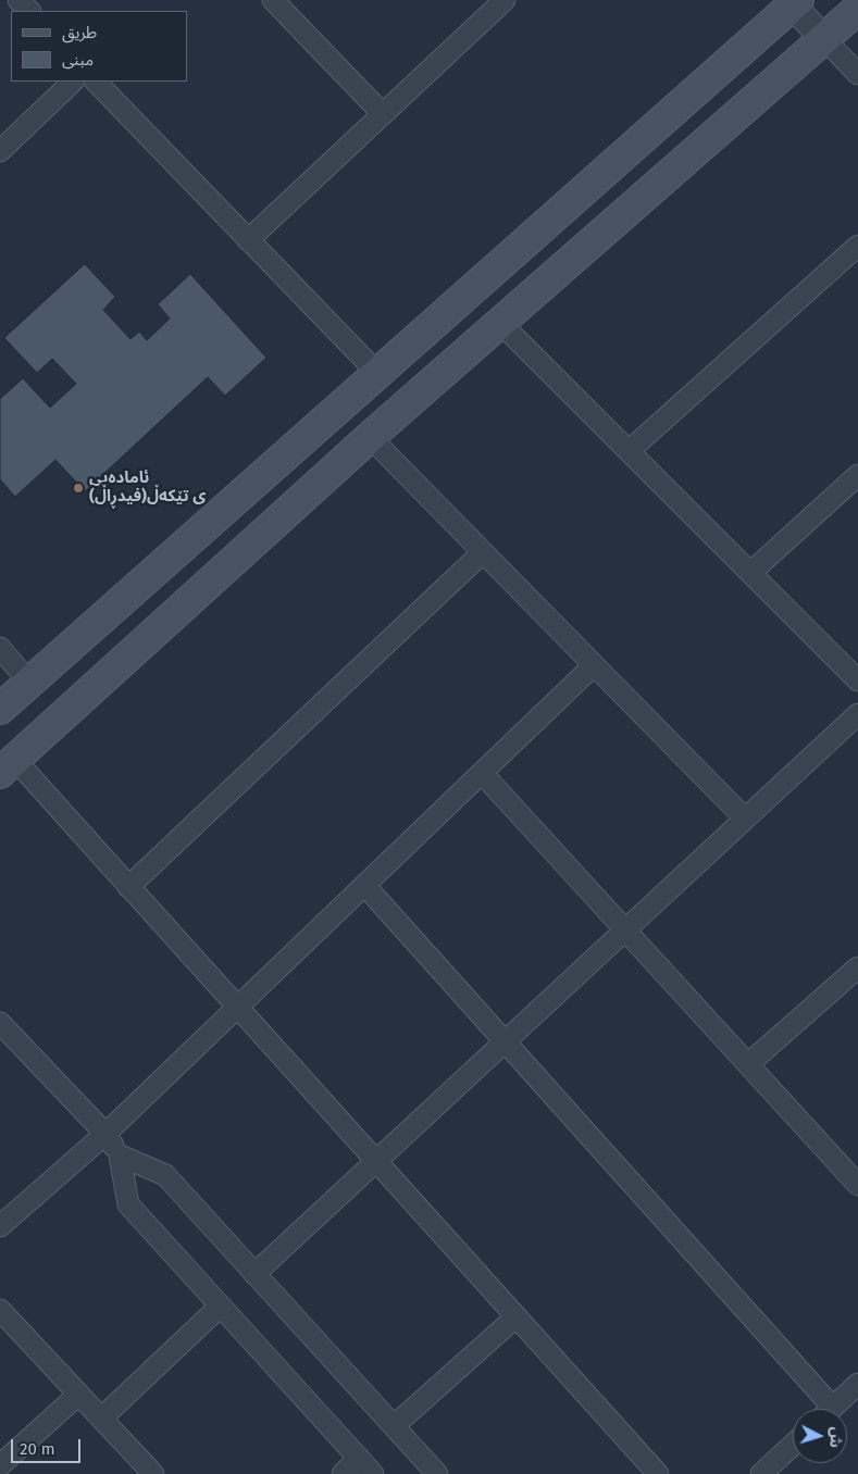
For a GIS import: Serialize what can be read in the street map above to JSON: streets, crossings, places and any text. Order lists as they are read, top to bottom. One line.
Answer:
{"places":["ئامادەیی (فیدڕاڵ)ی تێکەڵ"],"legend":["طريق","مبنى"],"scale_bar":"20 m","north":"right"}
